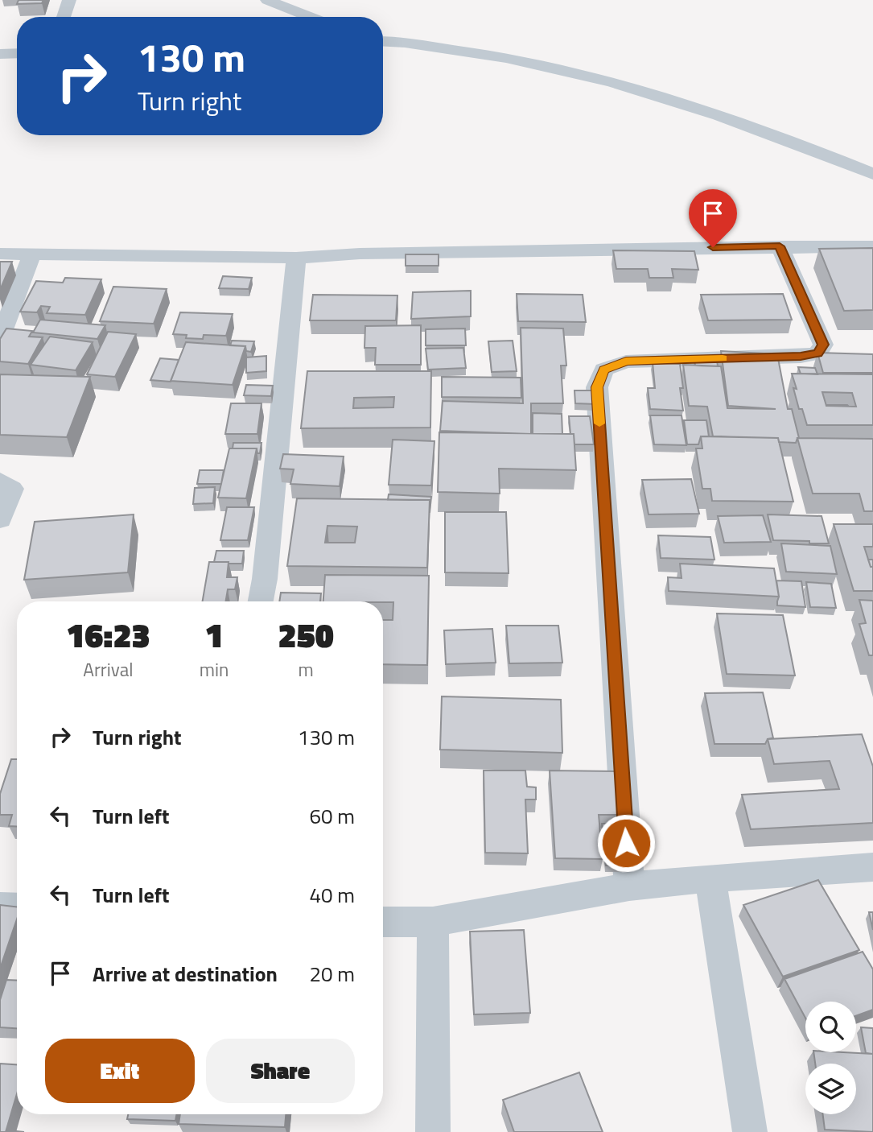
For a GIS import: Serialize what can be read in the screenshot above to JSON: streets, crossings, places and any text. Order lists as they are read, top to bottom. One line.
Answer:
{"page":{"turn":["130 m","Turn right"],"eta":["16:23","Arrival","1","min","250","m"],"list":[{"name":"Turn right","value":"130 m"},{"name":"Turn left","value":"60 m"},{"name":"Turn left","value":"40 m"},{"name":"Arrive at destination","value":"20 m"}],"buttons":["Exit","Share"]}}
